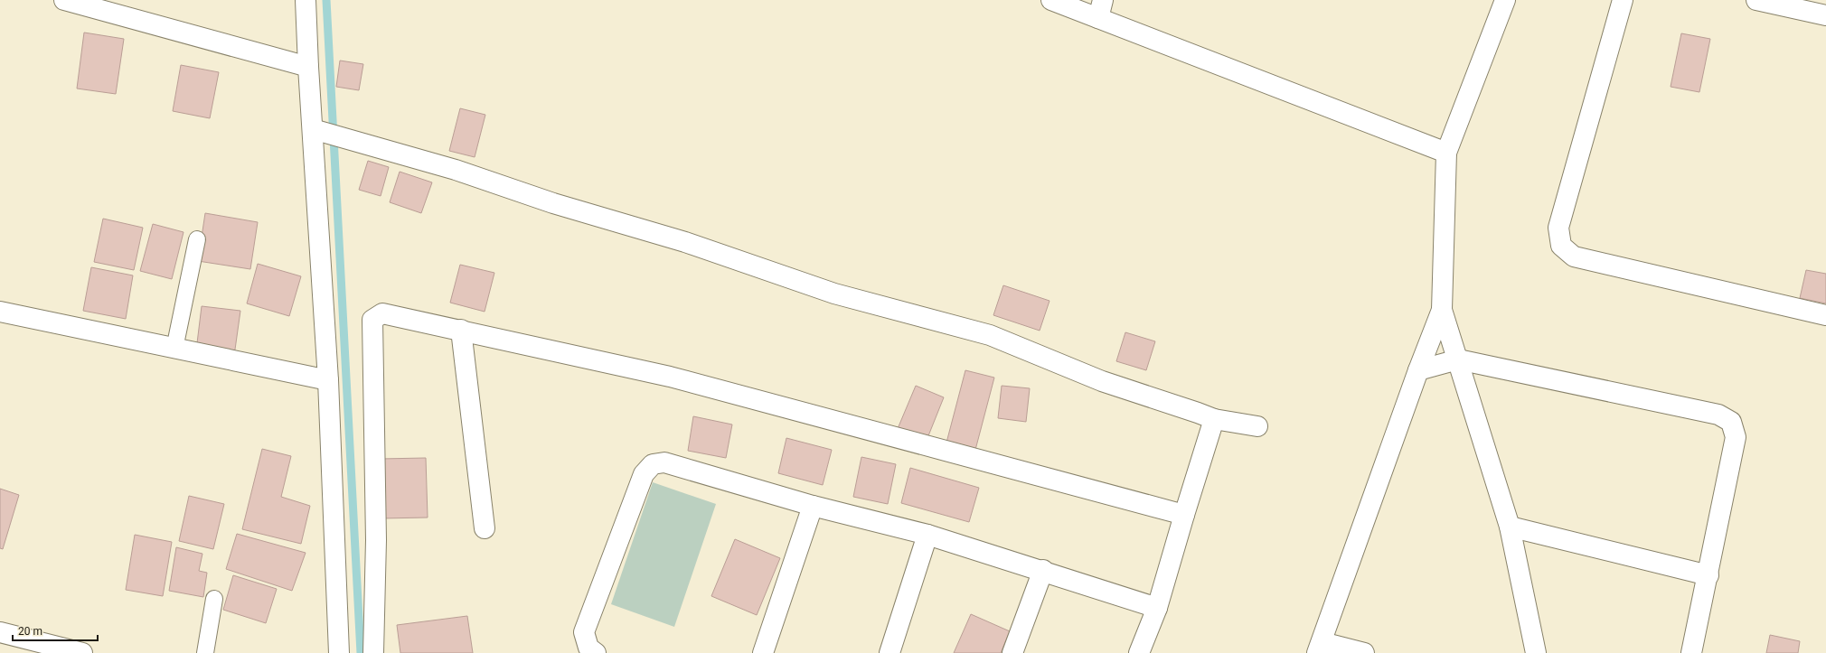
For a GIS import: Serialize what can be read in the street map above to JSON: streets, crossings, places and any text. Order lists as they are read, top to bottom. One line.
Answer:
{"scale_bar":"20 m"}
